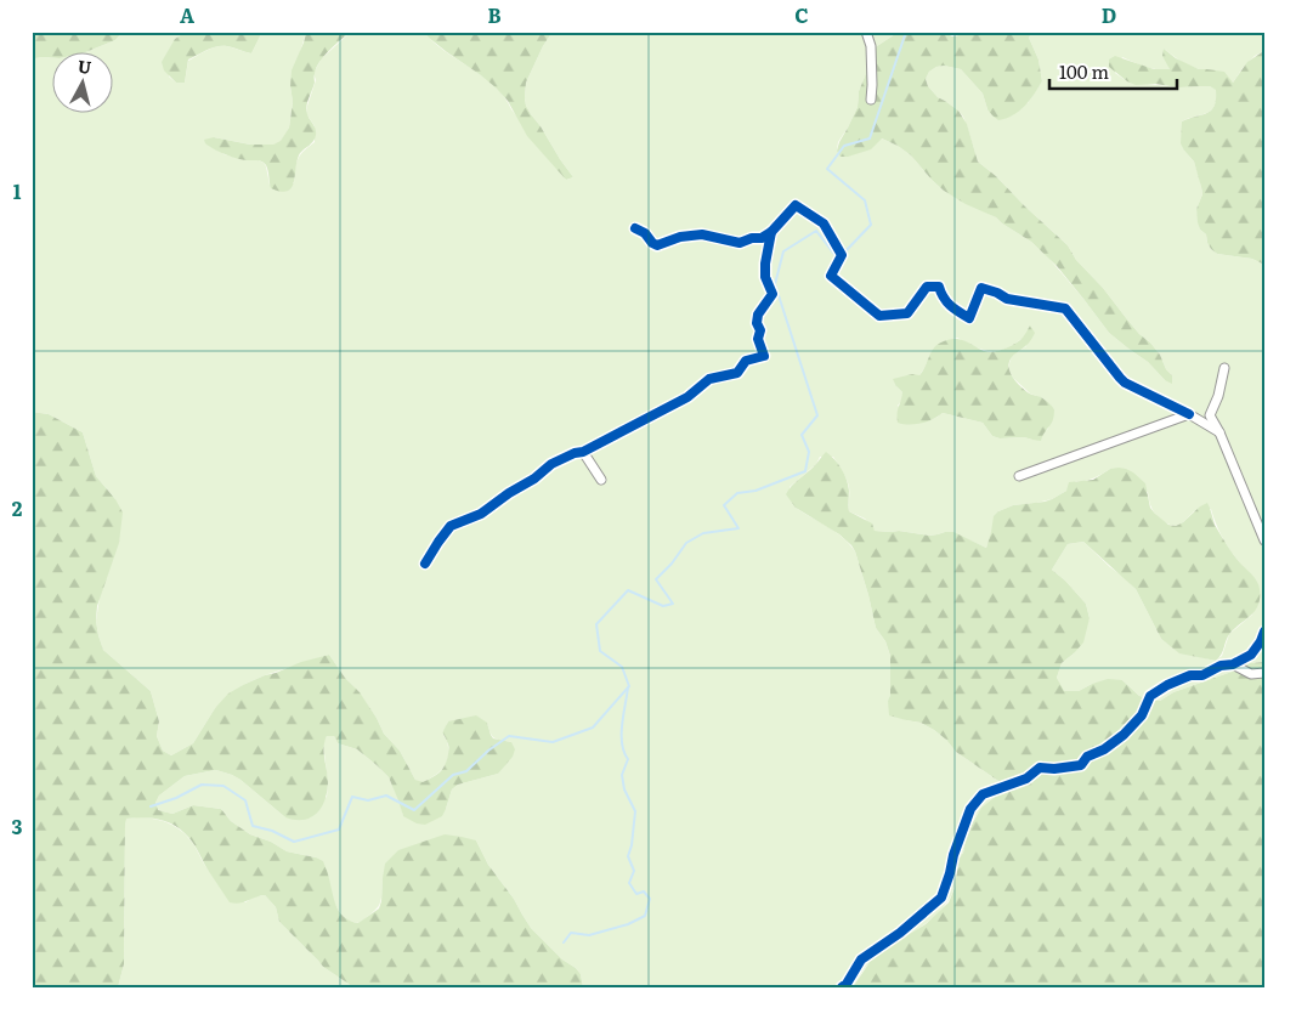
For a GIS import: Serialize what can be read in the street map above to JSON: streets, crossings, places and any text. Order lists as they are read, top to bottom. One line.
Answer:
{"scale_bar":"100 m","north":"top","grid":{"columns":["A","B","C","D"],"rows":["1","2","3"]}}
